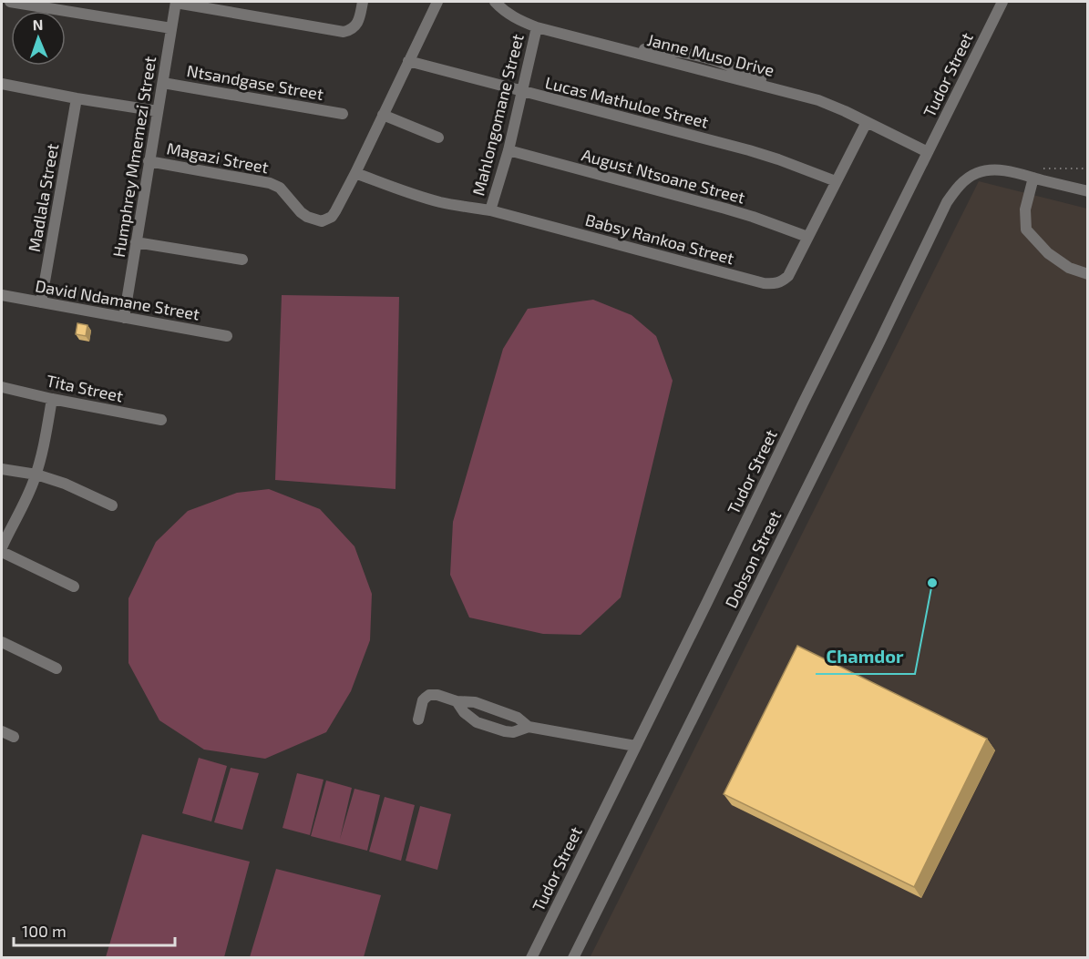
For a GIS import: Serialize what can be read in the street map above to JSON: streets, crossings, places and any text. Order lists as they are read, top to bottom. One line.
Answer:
{"streets":{"street":["Janne Muso Drive","Tudor Street","Ntsandgase Street","Lucas Mathuloe Street","Mahlongomane Street","Humphrey Mmemezi Street","Magazi Street","August Ntsoane Street","Madlala Street","Babsy Rankoa Street","David Ndamane Street","Tita Street","Dobson Street"]},"crossings":[["Janne Muso Drive","Tudor Street"],["Janne Muso Drive","Mahlongomane Street"],["Janne Muso Drive","Babsy Rankoa Street"],["Ntsandgase Street","Humphrey Mmemezi Street"],["Lucas Mathuloe Street","Mahlongomane Street"],["Lucas Mathuloe Street","Babsy Rankoa Street"],["Mahlongomane Street","August Ntsoane Street"],["Mahlongomane Street","Babsy Rankoa Street"],["Humphrey Mmemezi Street","Magazi Street"],["Humphrey Mmemezi Street","David Ndamane Street"],["Magazi Street","Babsy Rankoa Street"],["August Ntsoane Street","Babsy Rankoa Street"],["Madlala Street","David Ndamane Street"]],"places":["Chamdor"],"scale_bar":"100 m","north":"top"}
